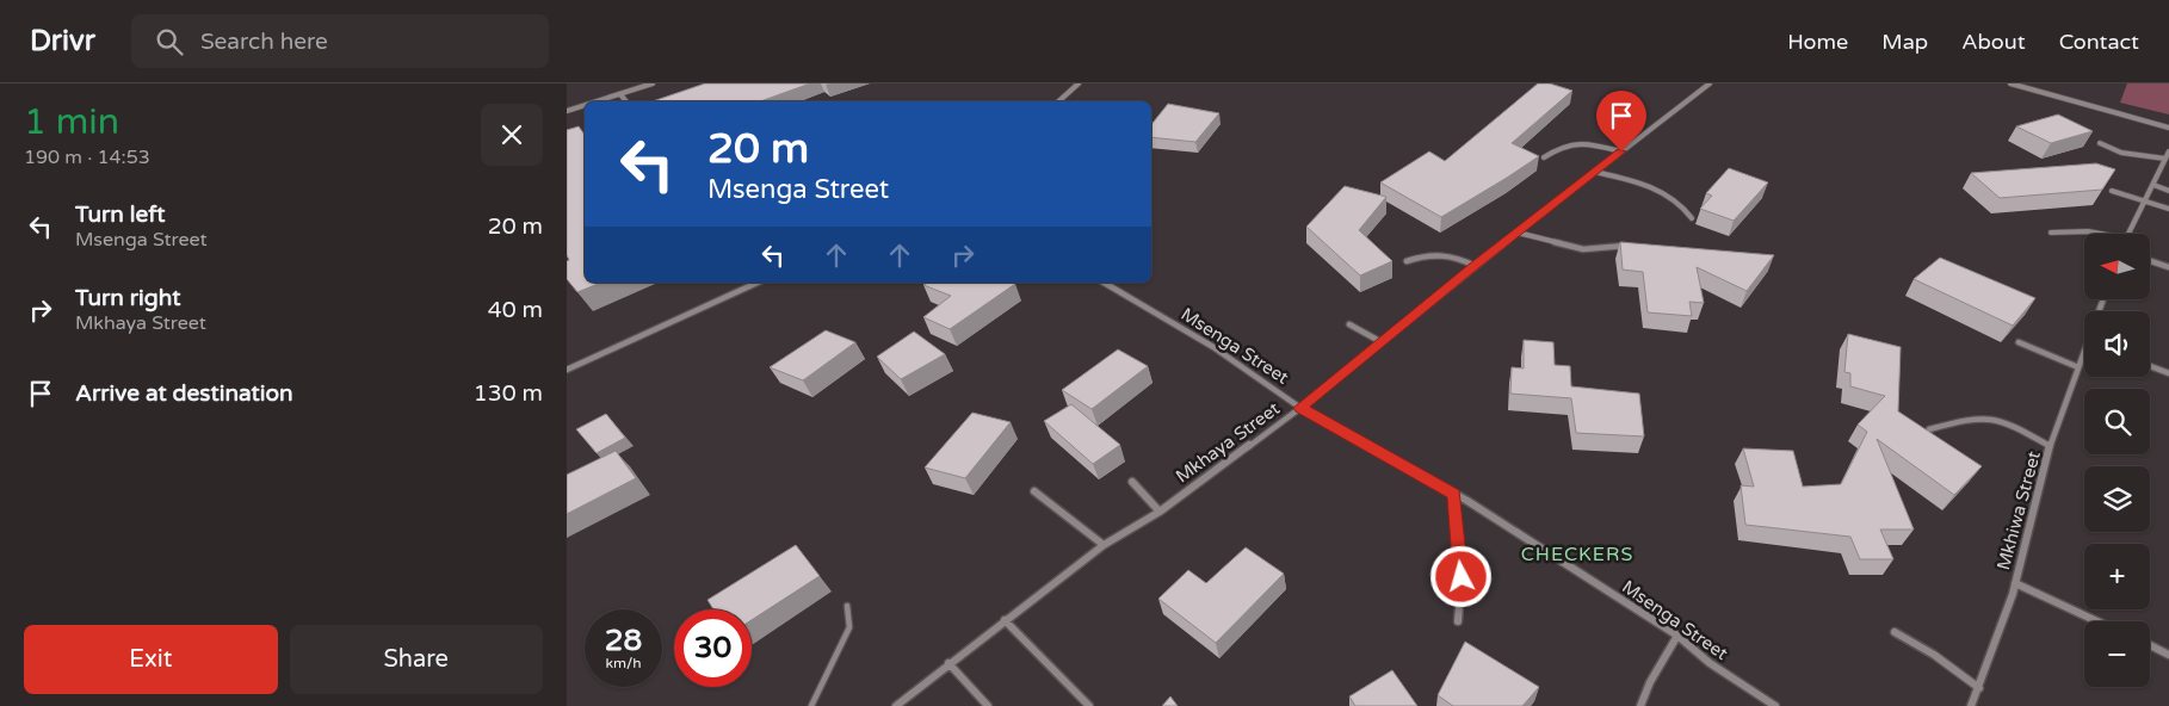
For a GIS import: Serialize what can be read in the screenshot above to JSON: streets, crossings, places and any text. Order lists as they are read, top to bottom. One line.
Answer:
{"streets":{"street":["Msenga Street","Mkhaya Street","Mkhiwa Street"]},"crossings":[["Msenga Street","Mkhaya Street"]],"districts":["CHECKERS"],"north":"left","page":{"header":"Drivr","search":"Search here","nav":["Home","Map","About","Contact"],"heading":["1 min","190 m · 14:53"],"turn":["20 m","Msenga Street"],"list":[{"name":"Turn left","note":"Msenga Street","value":"20 m"},{"name":"Turn right","note":"Mkhaya Street","value":"40 m"},{"name":"Arrive at destination","value":"130 m"}],"map_buttons":["+","−"],"speed":"28 km/h","limit":"30","buttons":["Exit","Share"]}}
